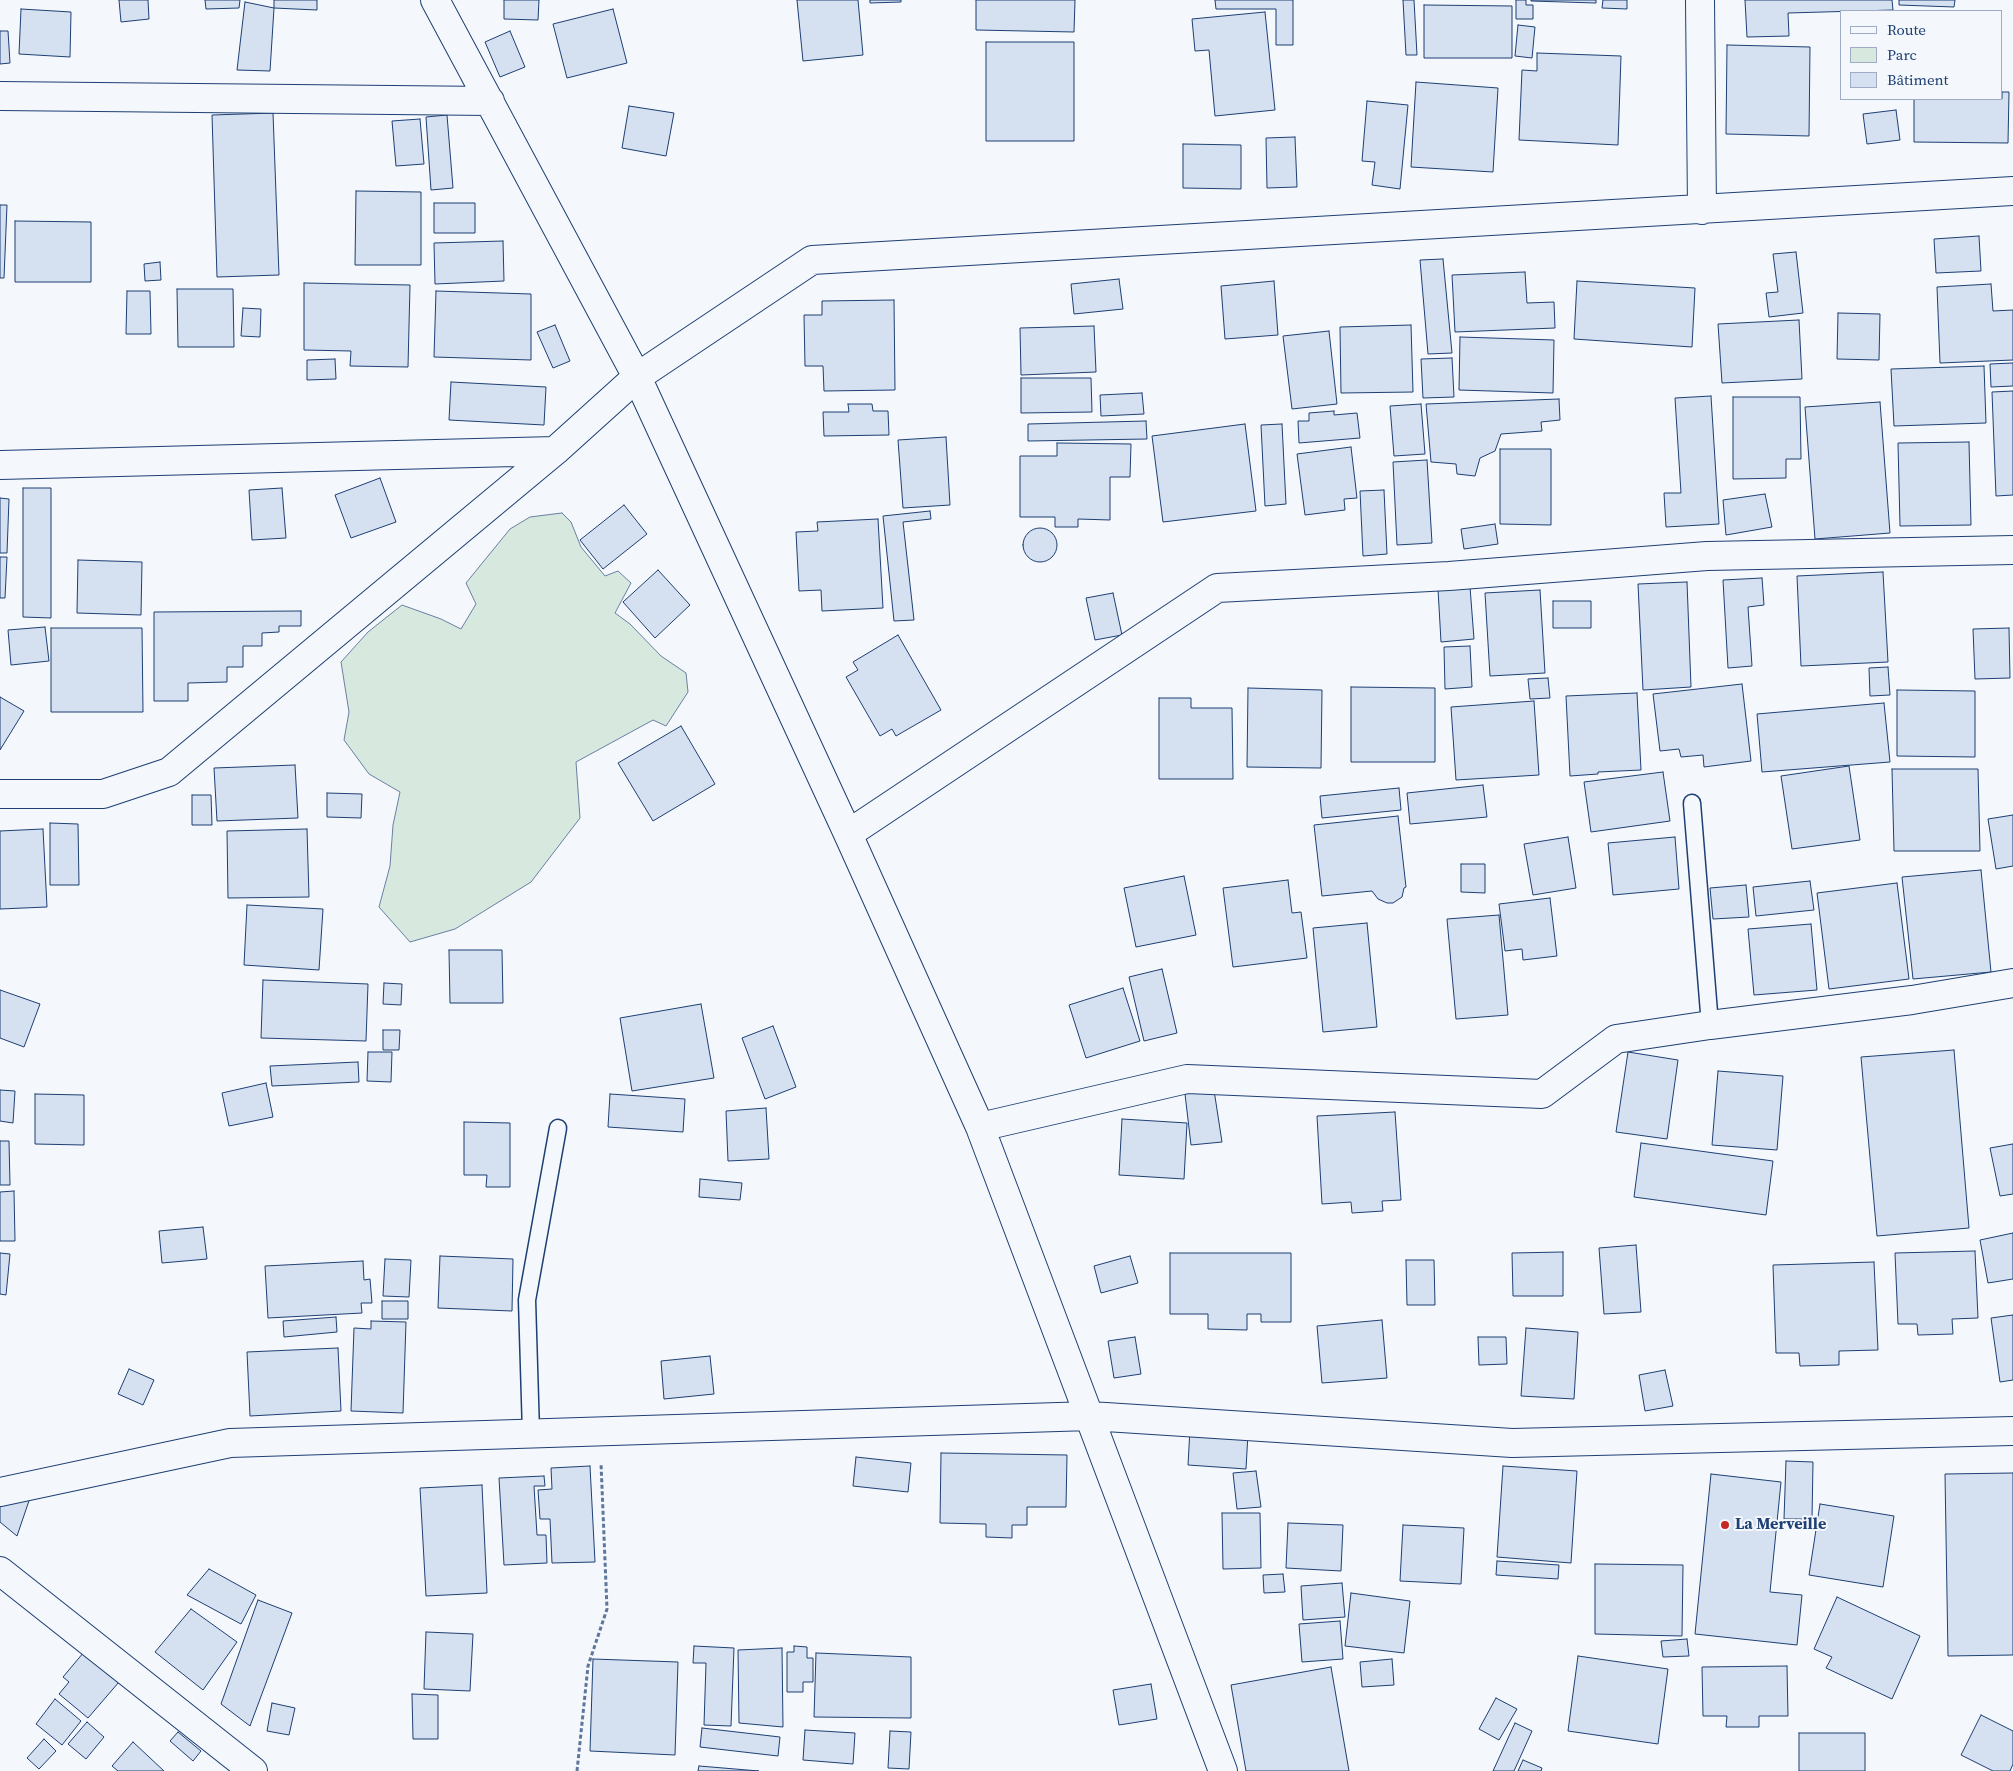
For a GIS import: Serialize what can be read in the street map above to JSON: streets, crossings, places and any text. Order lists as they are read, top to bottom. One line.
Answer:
{"places":["La Merveille"],"legend":["Route","Parc","Bâtiment"]}
